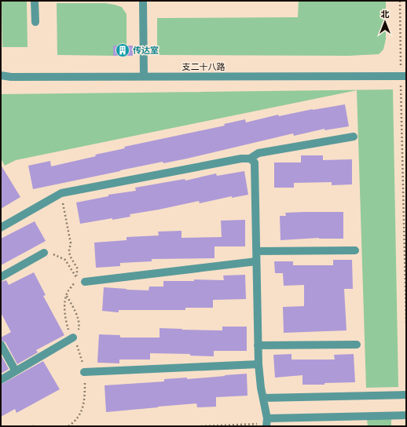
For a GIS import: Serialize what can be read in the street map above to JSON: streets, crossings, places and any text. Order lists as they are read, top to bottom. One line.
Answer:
{"streets":{"street":["支二十八路"]},"places":{"building":["传达室"]},"north":"top"}
